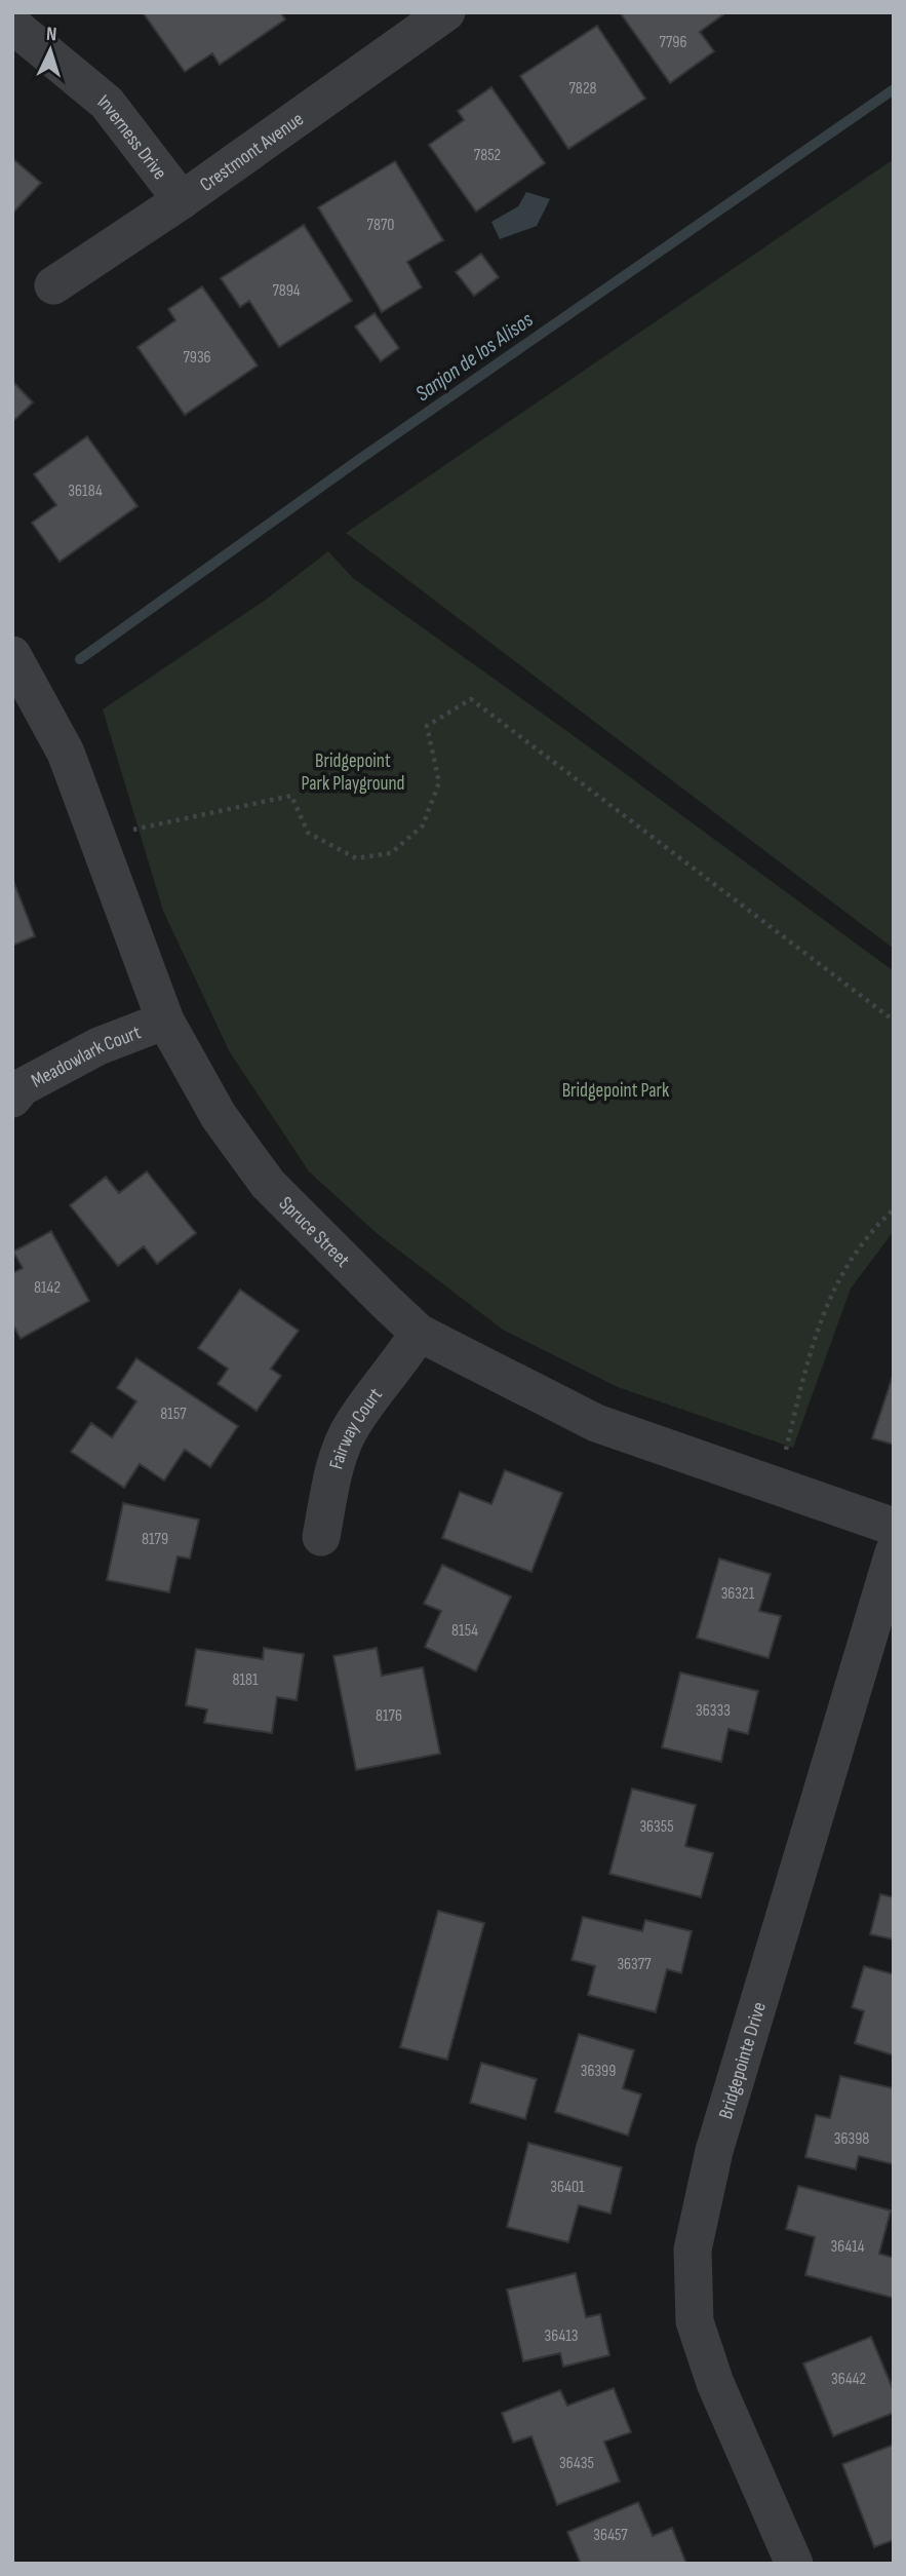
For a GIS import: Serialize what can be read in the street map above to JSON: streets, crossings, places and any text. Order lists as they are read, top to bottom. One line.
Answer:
{"streets":{"street":["Inverness Drive","Crestmont Avenue","Meadowlark Court","Spruce Street","Fairway Court","Bridgepointe Drive"]},"crossings":[["Inverness Drive","Crestmont Avenue"],["Meadowlark Court","Spruce Street"],["Spruce Street","Fairway Court"]],"water":["Sanjon de los Alisos"],"parks":["Bridgepoint Park Playground","Bridgepoint Park"],"house_numbers":["7796","7828","7852","7870","7894","7936","36184","8142","8157","8179","36321","8154","8181","36333","8176","36355","36377","36399","36398","36401","36414","36413","36442","36435","36457"],"north":"top"}
